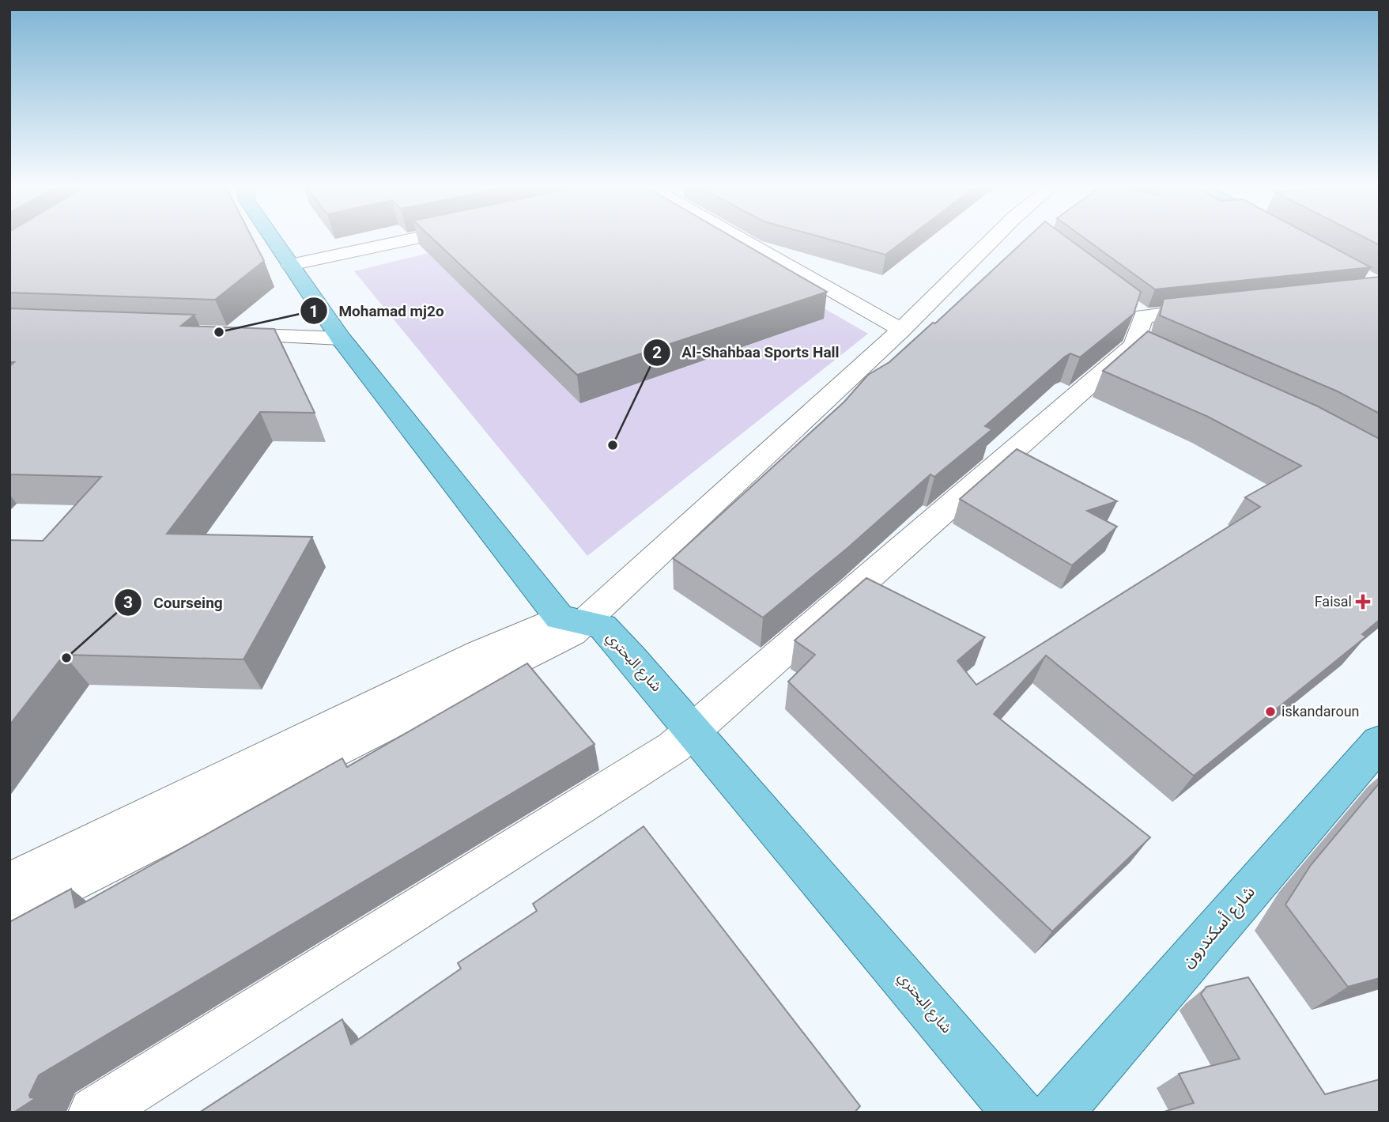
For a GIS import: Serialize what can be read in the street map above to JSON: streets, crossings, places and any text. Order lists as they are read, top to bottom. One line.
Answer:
{"streets":{"main road":["شارع البحتري","شارع أسكندرون"]},"places":{"other":["Mohamad mj2o","Al-Shahbaa Sports Hall","Courseing","iskandaroun"],"health":["Faisal"]}}
